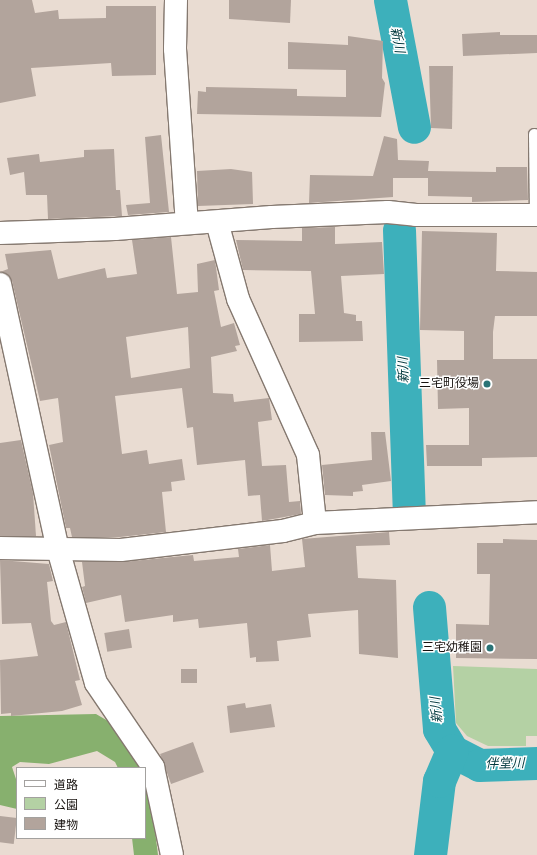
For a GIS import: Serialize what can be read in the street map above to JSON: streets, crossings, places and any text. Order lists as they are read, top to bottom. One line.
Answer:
{"water":["新川","伴堂川"],"places":["三宅町役場","三宅幼稚園"],"legend":["道路","公園","建物"]}
